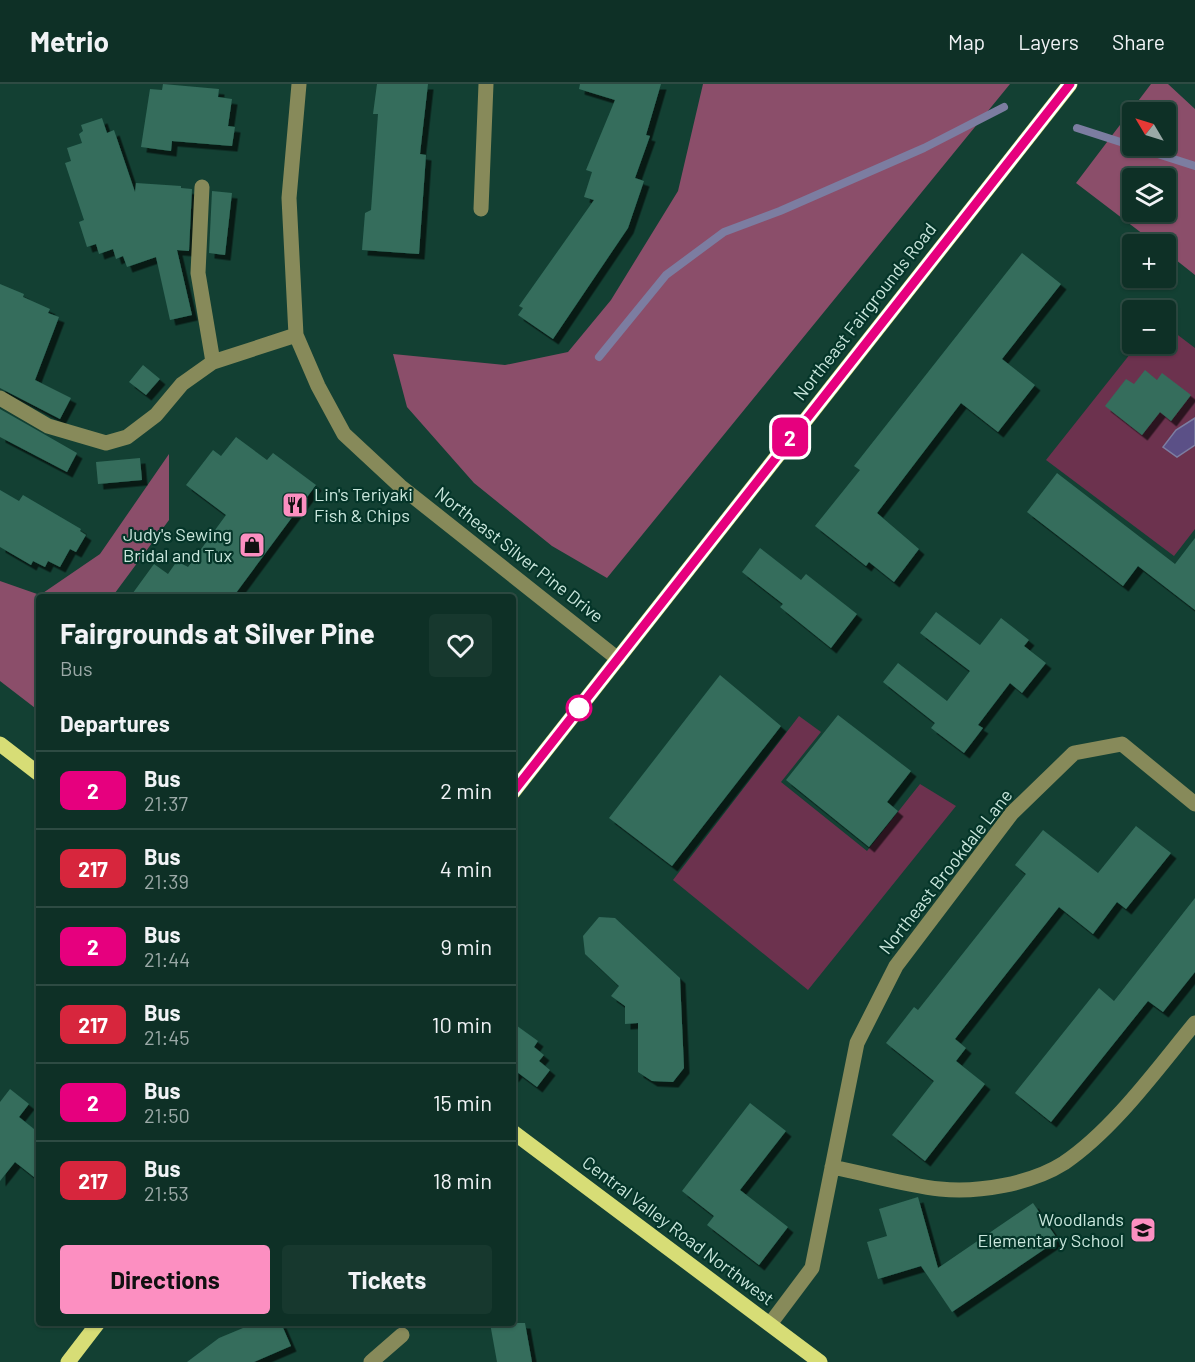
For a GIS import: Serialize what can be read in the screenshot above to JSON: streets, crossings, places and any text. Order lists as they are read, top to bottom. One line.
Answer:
{"streets":{"main road":["Northeast Fairgrounds Road","Central Valley Road Northwest"],"street":["Northeast Silver Pine Drive","Northeast Brookdale Lane"]},"crossings":[["Northeast Fairgrounds Road","Northeast Silver Pine Drive"],["Northeast Brookdale Lane","Central Valley Road Northwest"]],"places":{"restaurant":["Lin's Teriyaki Fish & Chips"],"shop":["Judy's Sewing Bridal and Tux"],"school or university":["Woodlands Elementary School"]},"lines":["bus line 2"],"north":"top left","page":{"header":"Metrio","nav":["Map","Layers","Share"],"on_map":"2","map_buttons":["+","−"],"heading":[["Fairgrounds at Silver Pine","Bus"],"Departures"],"list":[{"mark":"2","name":"Bus","note":"21:37","value":"2 min"},{"mark":"217","name":"Bus","note":"21:39","value":"4 min"},{"mark":"2","name":"Bus","note":"21:44","value":"9 min"},{"mark":"217","name":"Bus","note":"21:45","value":"10 min"},{"mark":"2","name":"Bus","note":"21:50","value":"15 min"},{"mark":"217","name":"Bus","note":"21:53","value":"18 min"}],"buttons":["Directions","Tickets"]}}
